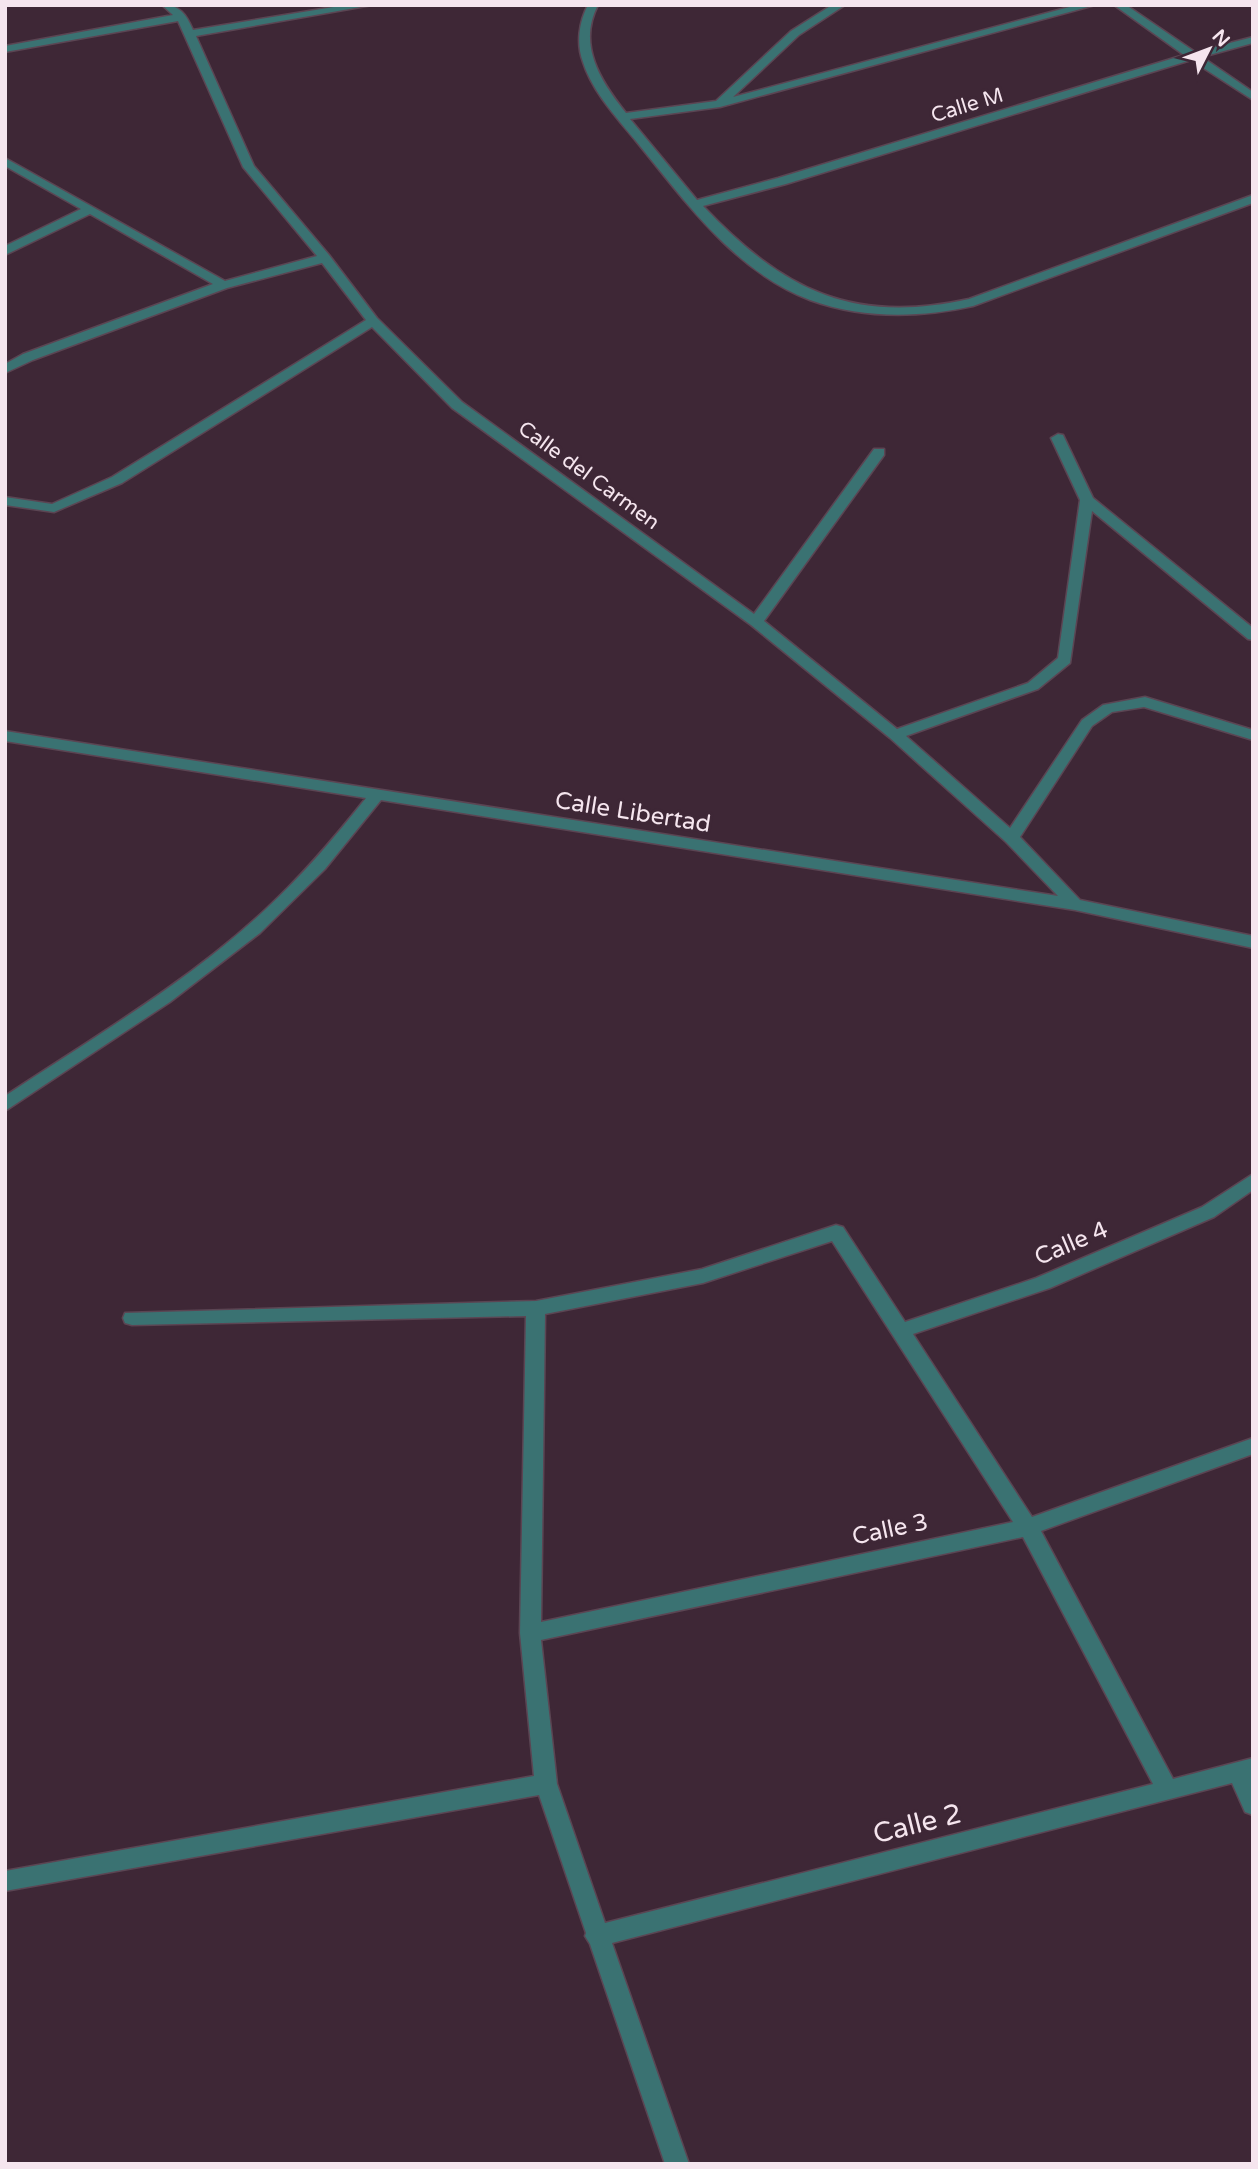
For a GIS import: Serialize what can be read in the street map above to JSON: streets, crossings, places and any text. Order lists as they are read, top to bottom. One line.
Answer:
{"streets":{"street":["Calle M","Calle del Carmen","Calle Libertad","Calle 4","Calle 3","Calle 2"]},"crossings":[["Calle del Carmen","Calle Libertad"]],"north":"top right"}
